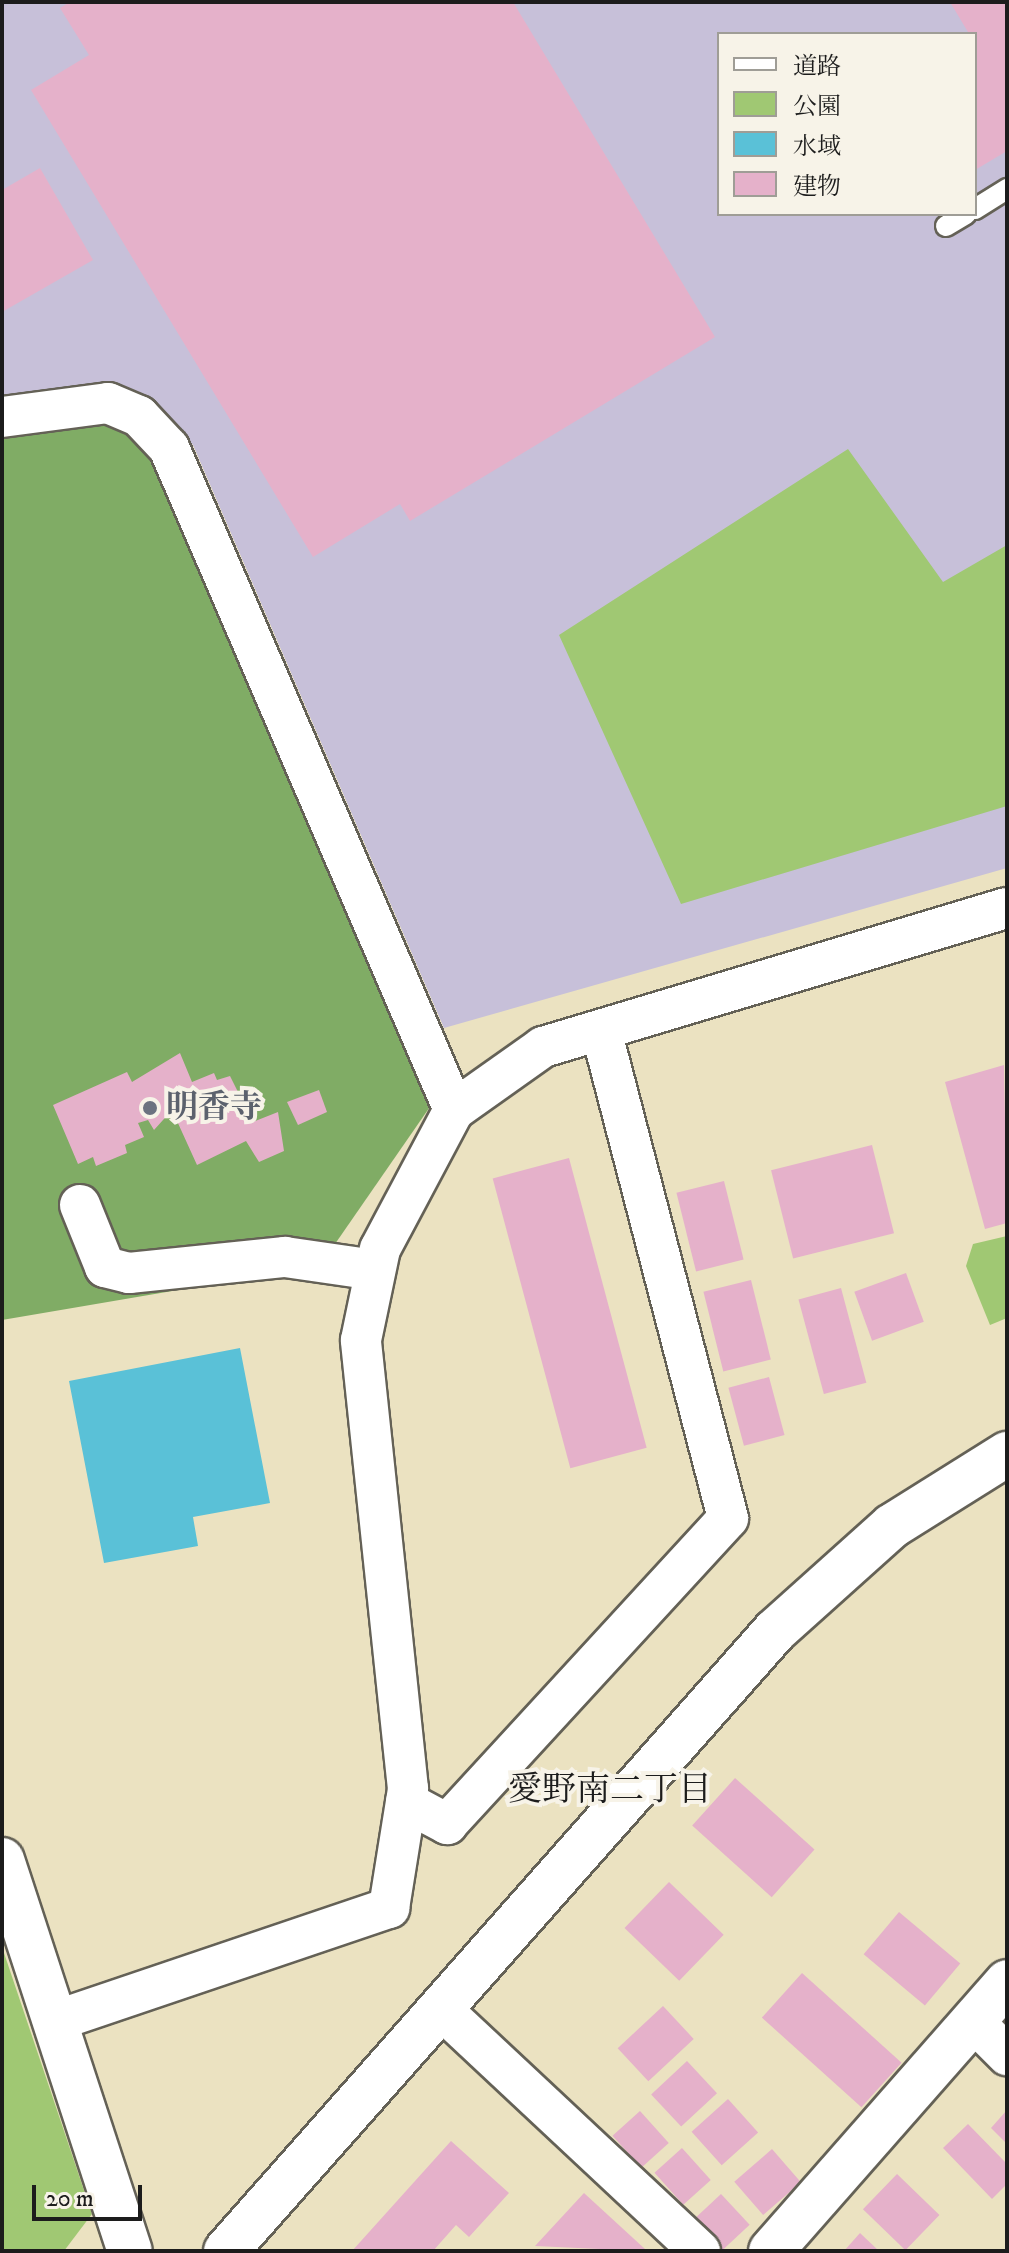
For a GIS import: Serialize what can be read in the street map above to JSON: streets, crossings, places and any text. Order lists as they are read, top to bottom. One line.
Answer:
{"districts":["愛野南二丁目"],"places":["明香寺"],"legend":["道路","公園","水域","建物"],"scale_bar":"20 m"}
